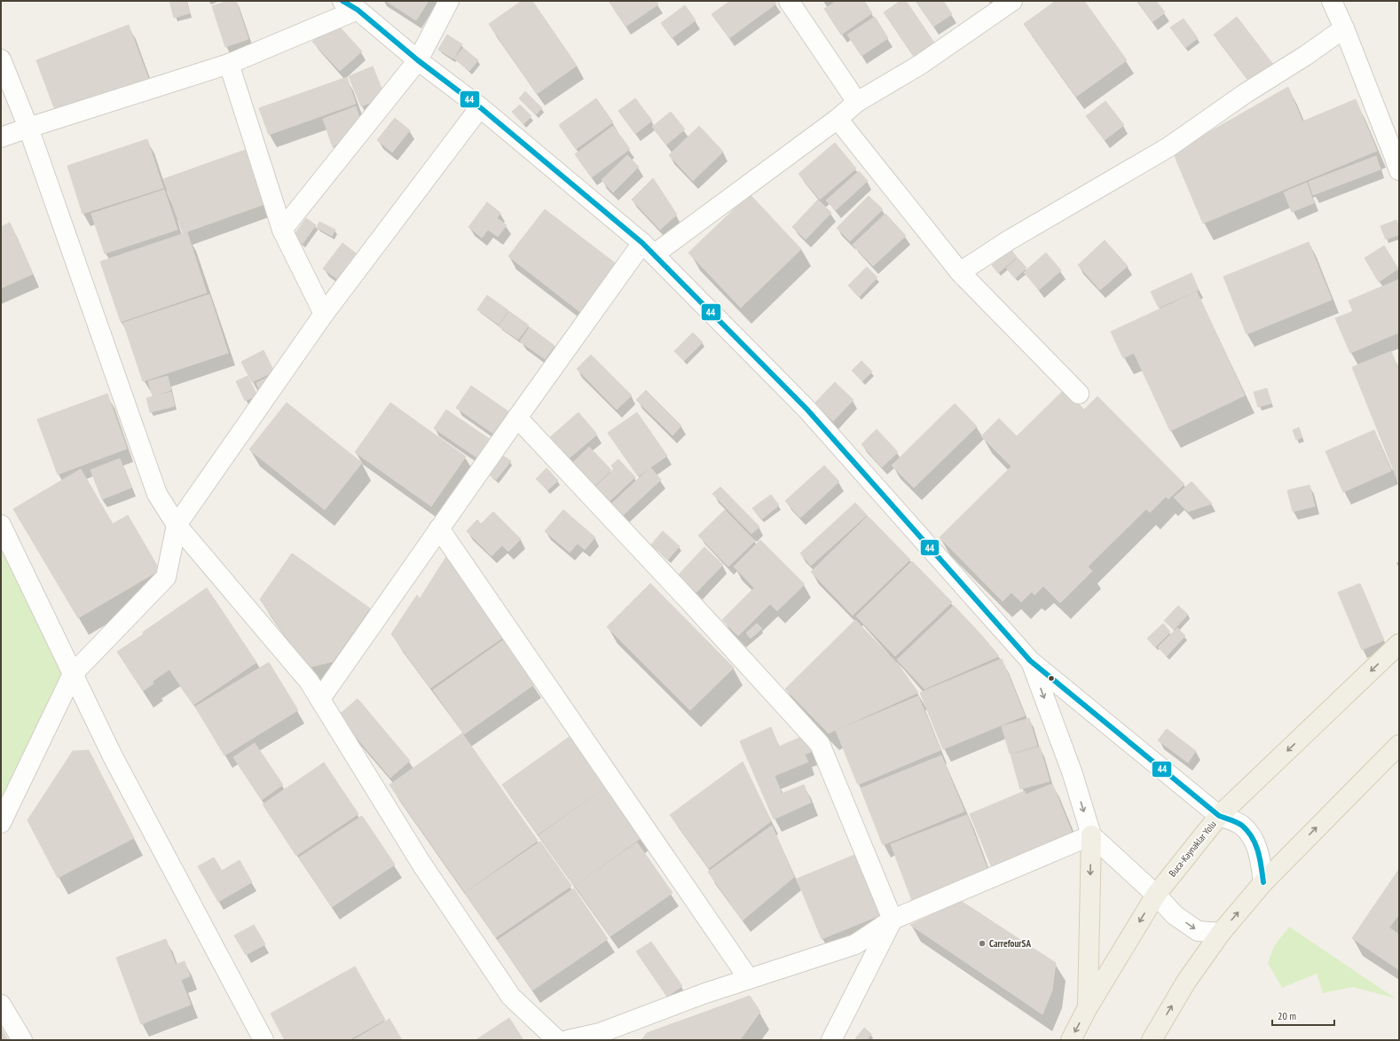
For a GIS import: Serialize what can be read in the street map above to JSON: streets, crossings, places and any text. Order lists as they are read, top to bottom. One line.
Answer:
{"streets":{"main road":["Buca-Kaynaklar Yolu"]},"places":["CarrefourSA"],"lines":["transit line 44"],"scale_bar":"20 m"}
